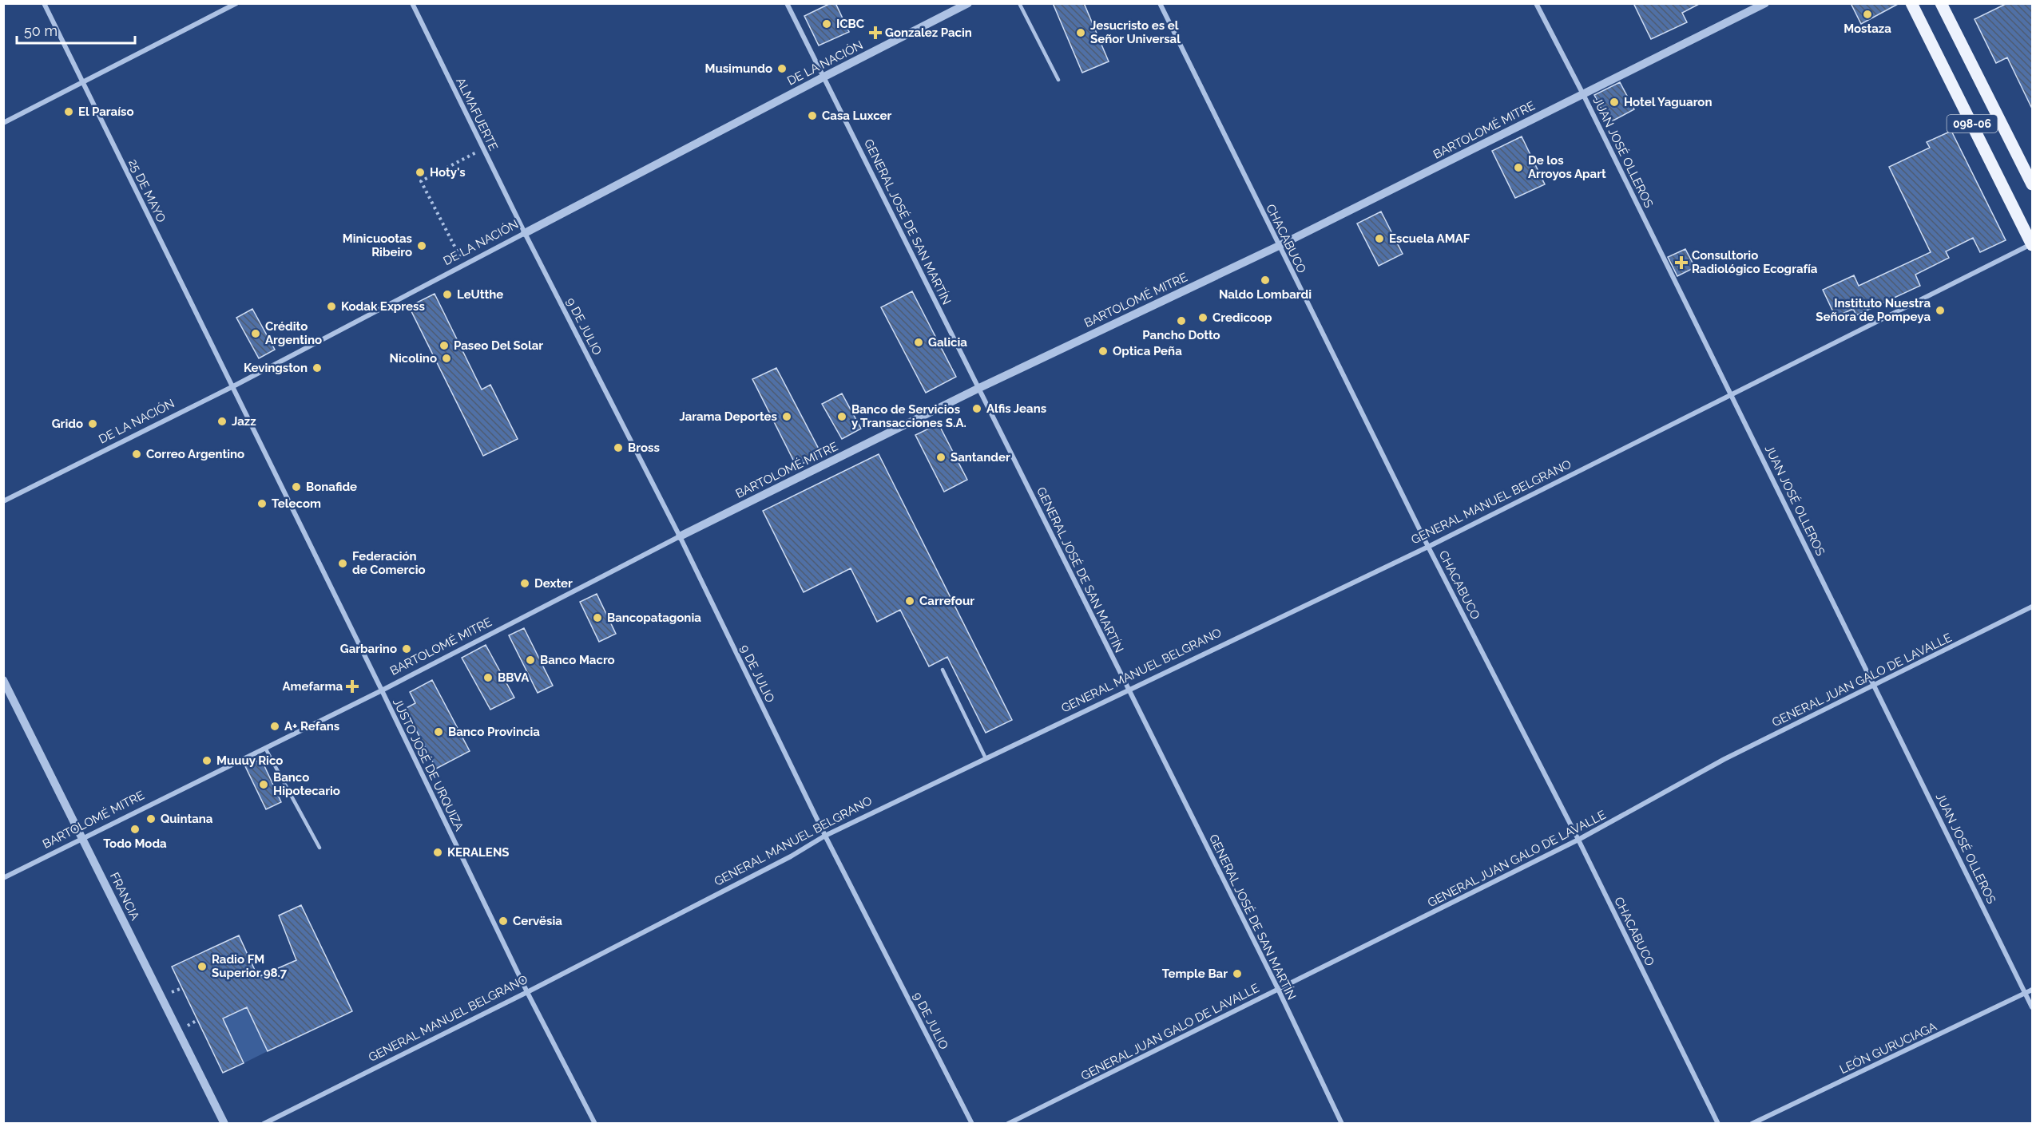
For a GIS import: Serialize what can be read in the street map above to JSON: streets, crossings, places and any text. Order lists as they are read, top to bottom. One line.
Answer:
{"streets":{"main road":["098-06"],"street":["DE LA NACIÓN","ALMAFUERTE","BARTOLOMÉ MITRE","JUAN JOSÉ OLLEROS","25 DE MAYO","GENERAL JOSÉ DE SAN MARTÍN","CHACABUCO","9 DE JULIO","GENERAL MANUEL BELGRANO","GENERAL JUAN GALO DE LAVALLE","JUSTO JOSÉ DE URQUIZA","FRANCIA","LEÓN GURUCIAGA"]},"crossings":[["DE LA NACIÓN","ALMAFUERTE"],["DE LA NACIÓN","25 DE MAYO"],["DE LA NACIÓN","GENERAL JOSÉ DE SAN MARTÍN"],["DE LA NACIÓN","9 DE JULIO"],["DE LA NACIÓN","JUSTO JOSÉ DE URQUIZA"],["ALMAFUERTE","9 DE JULIO"],["098-06","GENERAL MANUEL BELGRANO"],["BARTOLOMÉ MITRE","JUAN JOSÉ OLLEROS"],["BARTOLOMÉ MITRE","GENERAL JOSÉ DE SAN MARTÍN"],["BARTOLOMÉ MITRE","CHACABUCO"],["BARTOLOMÉ MITRE","9 DE JULIO"],["BARTOLOMÉ MITRE","JUSTO JOSÉ DE URQUIZA"],["BARTOLOMÉ MITRE","FRANCIA"],["JUAN JOSÉ OLLEROS","GENERAL MANUEL BELGRANO"],["JUAN JOSÉ OLLEROS","GENERAL JUAN GALO DE LAVALLE"],["JUAN JOSÉ OLLEROS","LEÓN GURUCIAGA"],["25 DE MAYO","JUSTO JOSÉ DE URQUIZA"],["GENERAL JOSÉ DE SAN MARTÍN","GENERAL MANUEL BELGRANO"],["GENERAL JOSÉ DE SAN MARTÍN","GENERAL JUAN GALO DE LAVALLE"],["CHACABUCO","GENERAL MANUEL BELGRANO"],["CHACABUCO","GENERAL JUAN GALO DE LAVALLE"],["9 DE JULIO","GENERAL MANUEL BELGRANO"],["GENERAL MANUEL BELGRANO","JUSTO JOSÉ DE URQUIZA"]],"places":{"other":["Mostaza","ICBC","Jesucristo es el Señor Universal","Musimundo","Hotel Yaguaron","El Paraíso","Casa Luxcer","De los Arroyos Apart","Hoty's","Escuela AMAF","Minicuootas Ribeiro","Naldo Lombardi","LeUtthe","Kodak Express","Instituto Nuestra Señora de Pompeya","Credicoop","Pancho Dotto","Crédito Argentino","Galicia","Paseo Del Solar","Optica Peña","Nicolino","Kevingston","Alfis Jeans","Jarama Deportes","Banco de Servicios y Transacciones S.A.","Jazz","Grido","Bross","Correo Argentino","Santander","Bonafide","Telecom","Federación de Comercio","Dexter","Carrefour","Bancopatagonia","Garbarino","Banco Macro","BBVA","A+ Refans","Banco Provincia","Muuuy Rico","Banco Hipotecario","Quintana","Todo Moda","KERALENS","Cervësia","Radio FM Superior 98.7","Temple Bar"],"health":["Gonzalez Pacin","Consultorio Radiológico Ecografía","Amefarma"]},"scale_bar":"50 m"}
